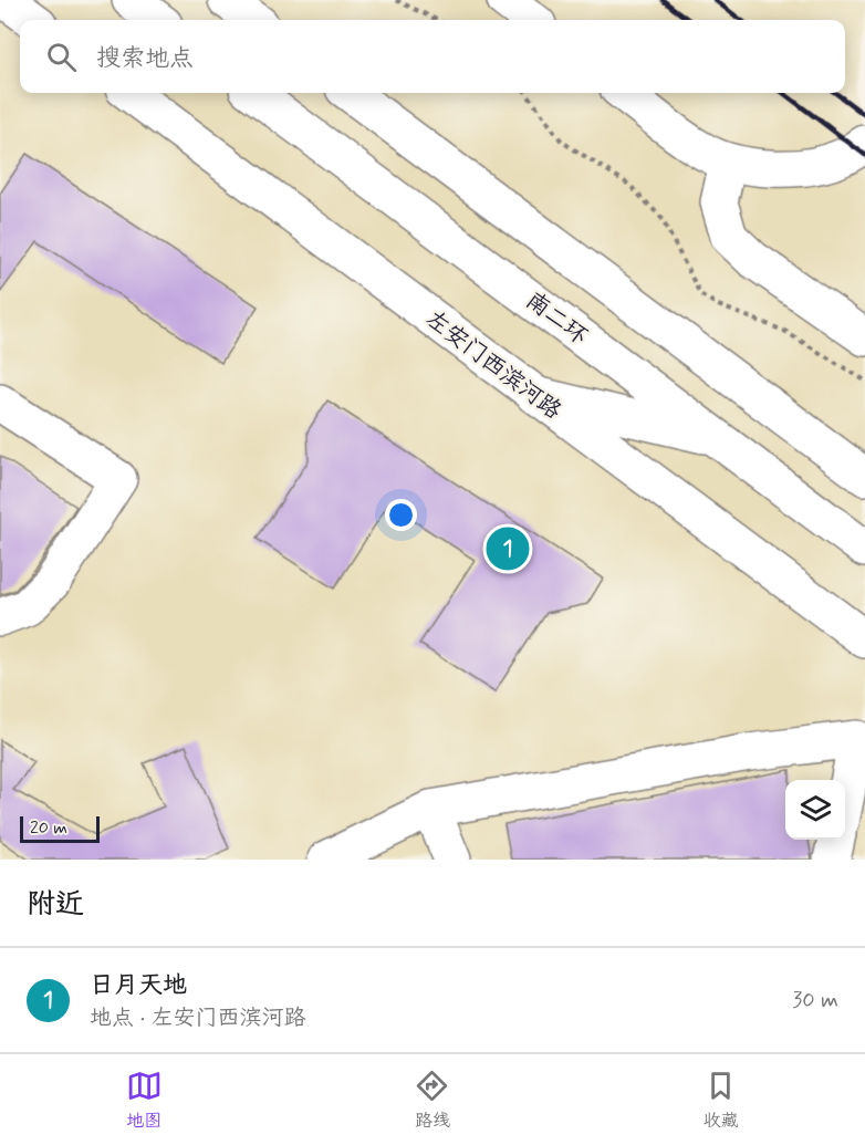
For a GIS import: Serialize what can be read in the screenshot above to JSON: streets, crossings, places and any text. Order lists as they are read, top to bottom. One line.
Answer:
{"streets":{"main road":["南二环","左安门西滨河路"]},"scale_bar":"20 m","page":{"search":"搜索地点","pins":"1","scale":"20 m","heading":"附近","list":[{"mark":"1","name":"日月天地","note":"地点 · 左安门西滨河路","value":"30 m"}],"nav":["地图","路线","收藏"]}}
